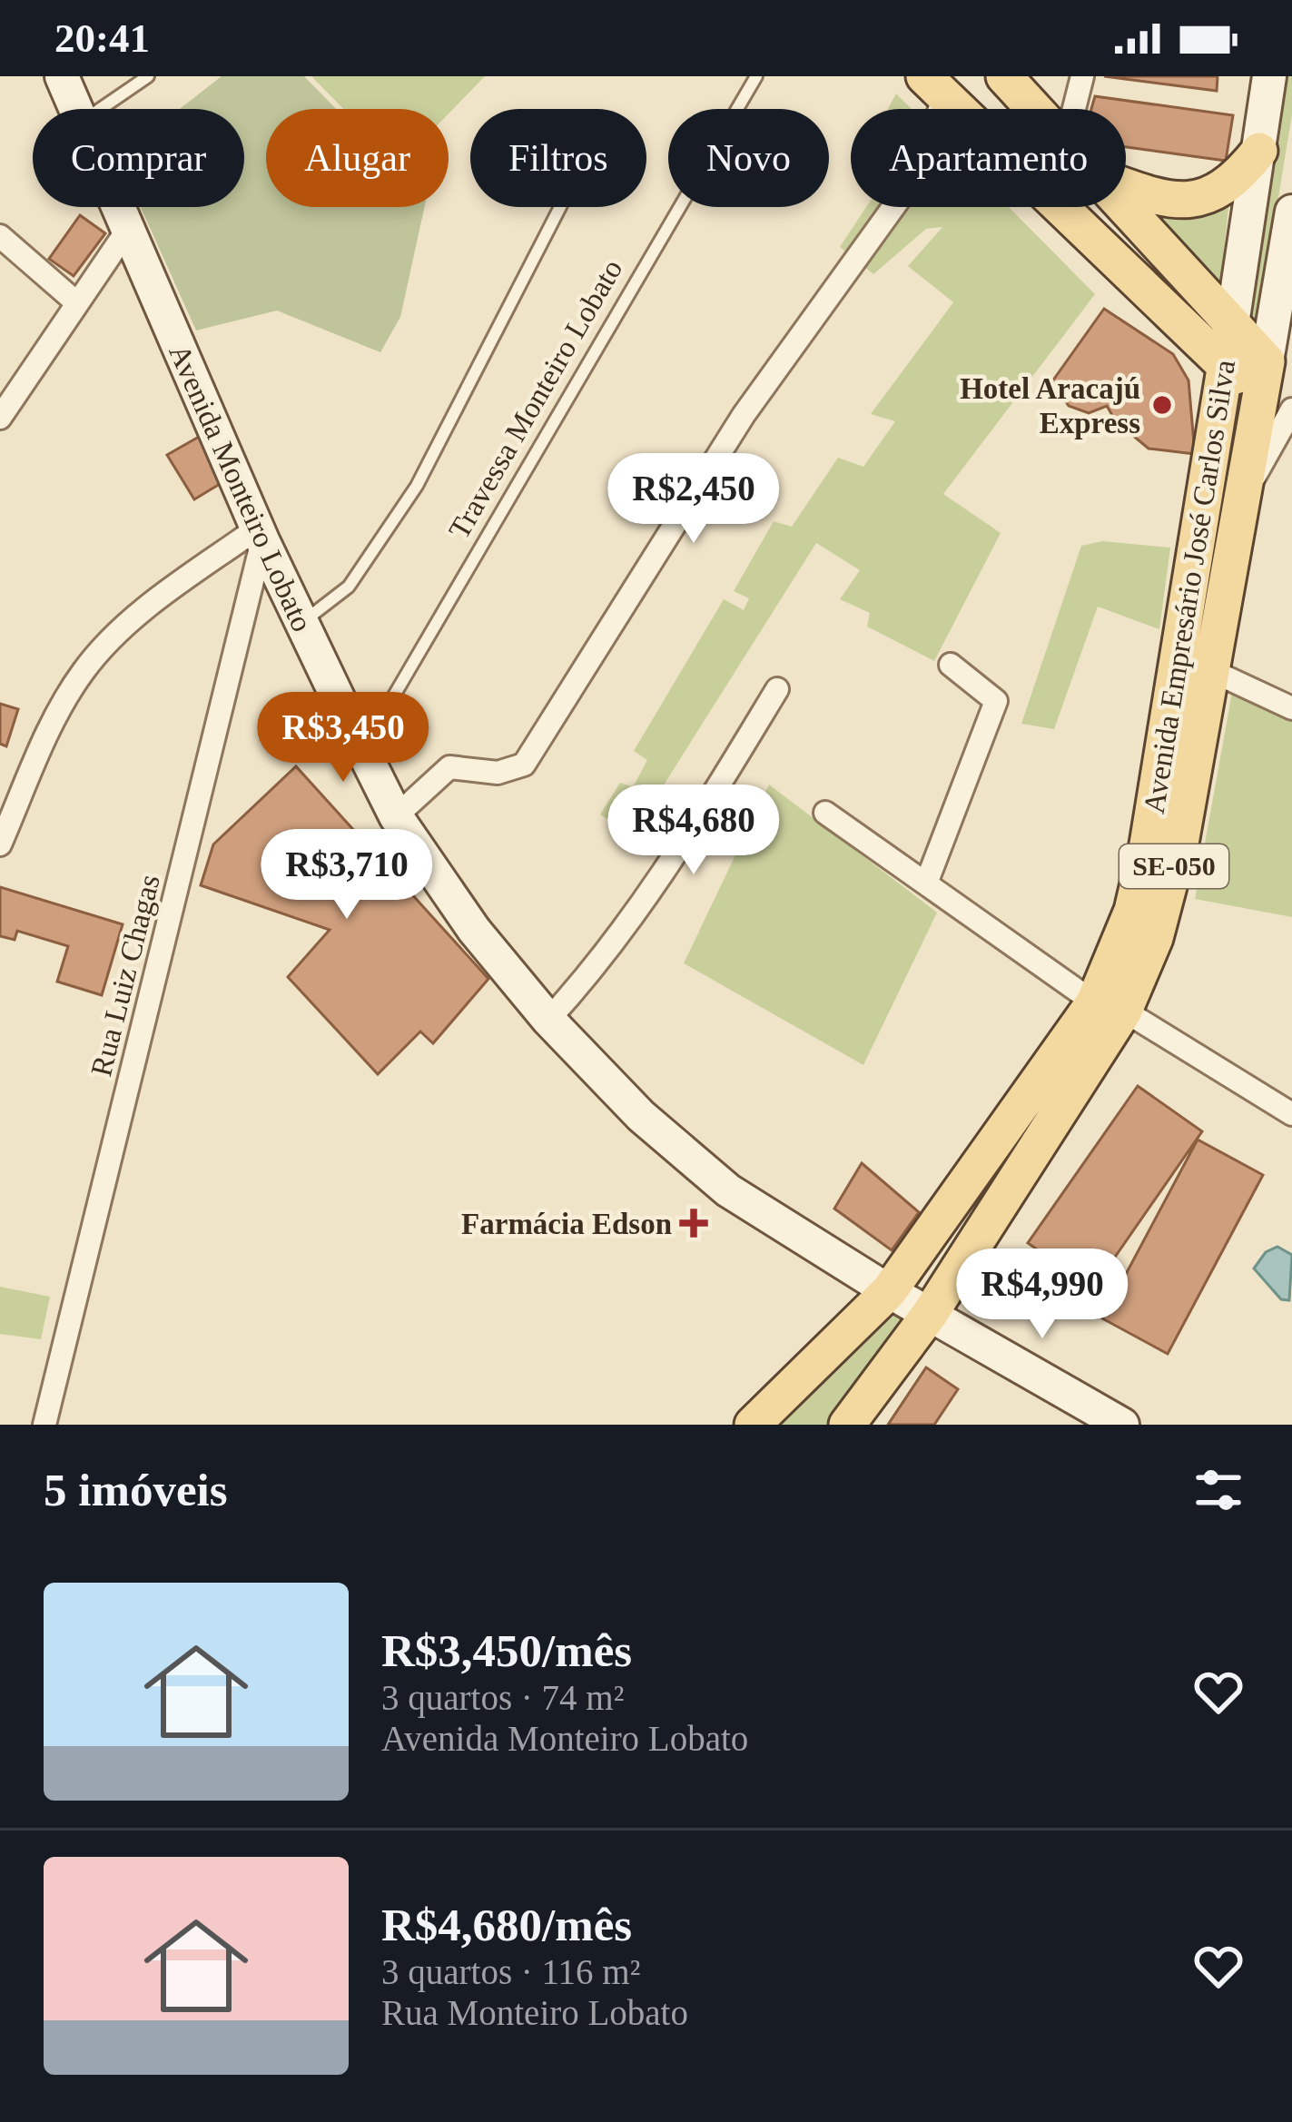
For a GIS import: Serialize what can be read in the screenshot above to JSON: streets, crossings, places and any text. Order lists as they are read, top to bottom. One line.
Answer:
{"streets":{"main road":["Avenida Empresário José Carlos Silva","SE-050"],"street":["Avenida Monteiro Lobato","Rua Luiz Chagas"],"lane":["Travessa Monteiro Lobato"]},"crossings":[["Travessa Monteiro Lobato","Avenida Monteiro Lobato"],["Avenida Monteiro Lobato","Avenida Empresário José Carlos Silva"],["Avenida Monteiro Lobato","Rua Luiz Chagas"]],"places":{"other":["Hotel Aracajú Express"],"health":["Farmácia Edson"]},"page":{"status":"20:41","chip":["Comprar","Alugar","Filtros","Novo","Apartamento"],"price":["R$2,450","R$3,450","R$4,680","R$3,710","R$4,990"],"heading":"5 imóveis","list":[{"name":"R$3,450/mês","note":"3 quartos · 74 m² · Avenida Monteiro Lobato"},{"name":"R$4,680/mês","note":"3 quartos · 116 m² · Rua Monteiro Lobato"}]}}
